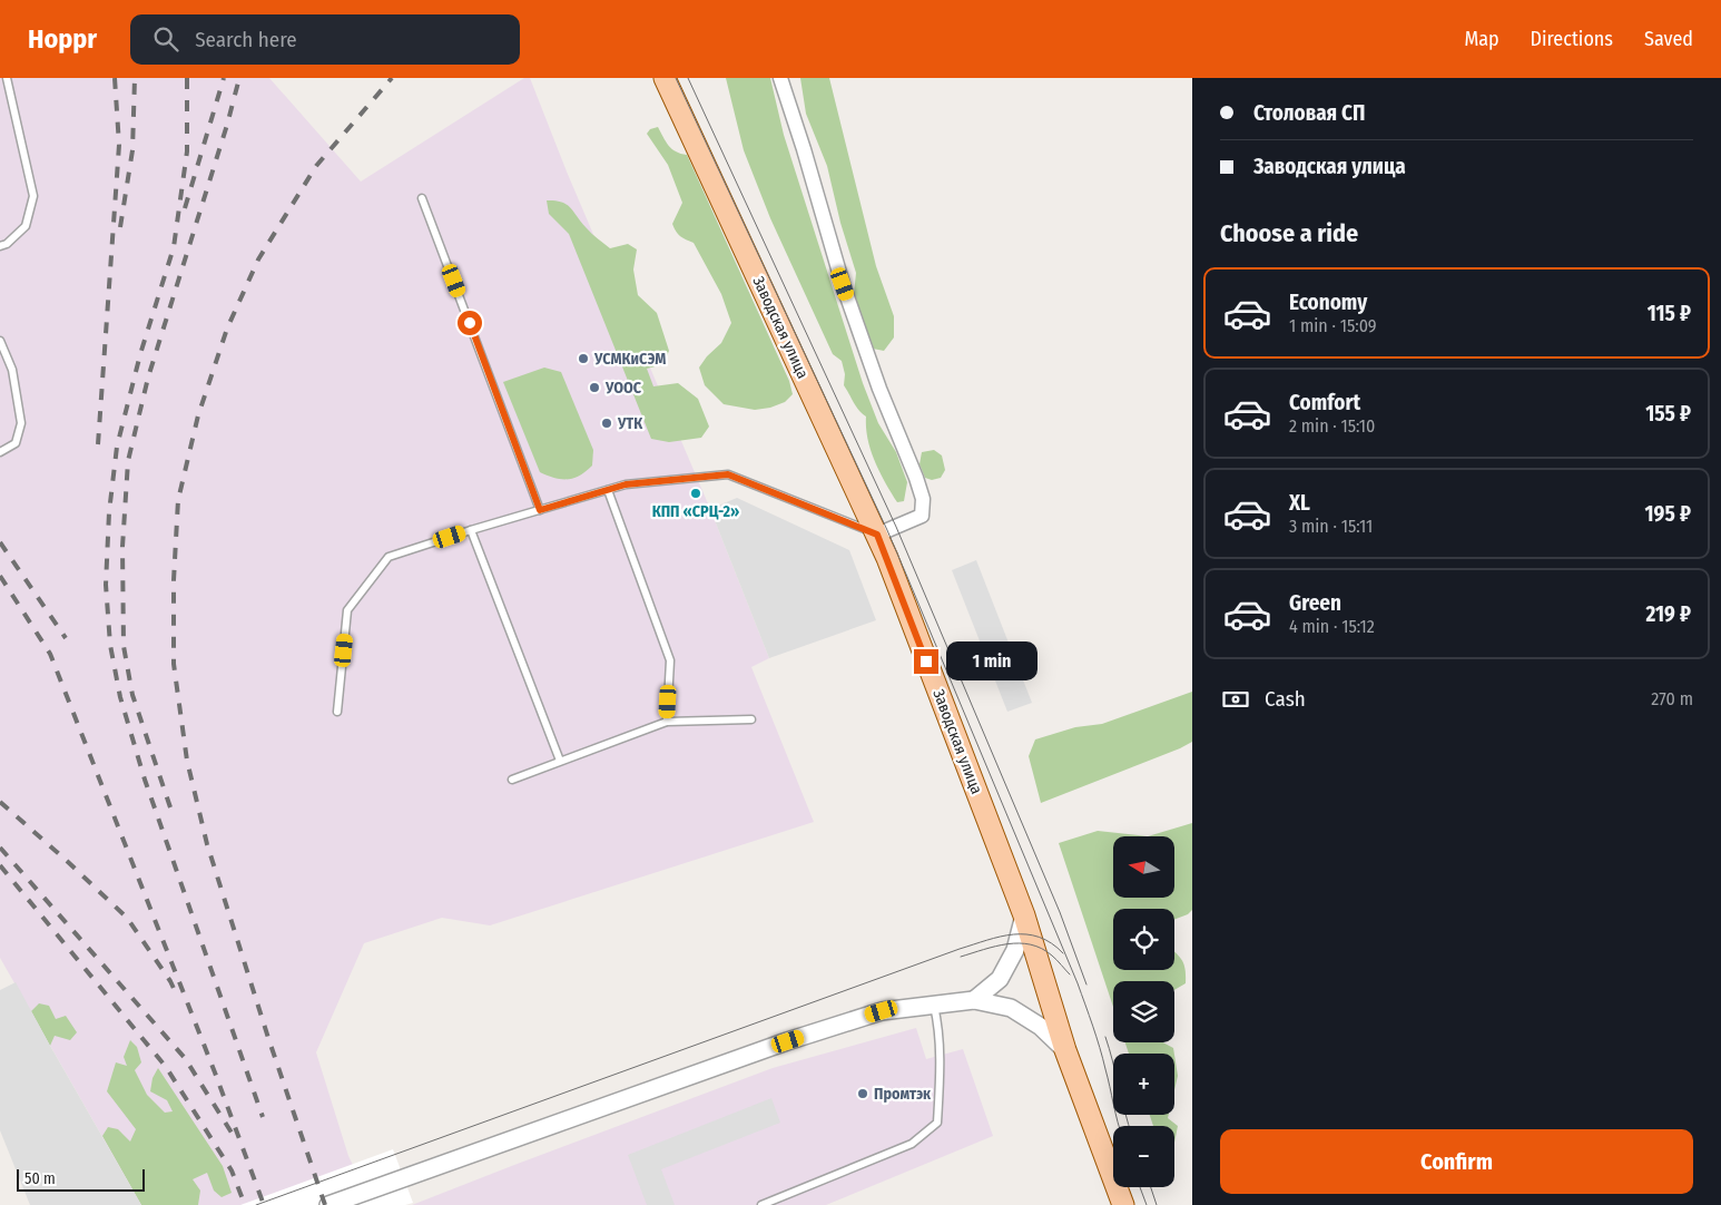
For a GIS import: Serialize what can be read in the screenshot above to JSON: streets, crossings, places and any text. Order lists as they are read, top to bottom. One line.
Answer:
{"streets":{"main road":["Заводская улица"]},"places":["УСМКиСЭМ","УООС","УТК","КПП «СРЦ-2»","Промтэк"],"scale_bar":"50 m","north":"left","page":{"header":"Hoppr","search":"Search here","nav":["Map","Directions","Saved"],"banner":["Столовая СП","Заводская улица"],"heading":"Choose a ride","list":[{"name":"Economy","note":"1 min · 15:09","value":"115 ₽"},{"name":"Comfort","note":"2 min · 15:10","value":"155 ₽"},{"name":"XL","note":"3 min · 15:11","value":"195 ₽"},{"name":"Green","note":"4 min · 15:12","value":"219 ₽"}],"bubble":"1 min","pay":["Cash","270 m"],"map_buttons":["+","−"],"buttons":"Confirm","scale":"50 m"}}
